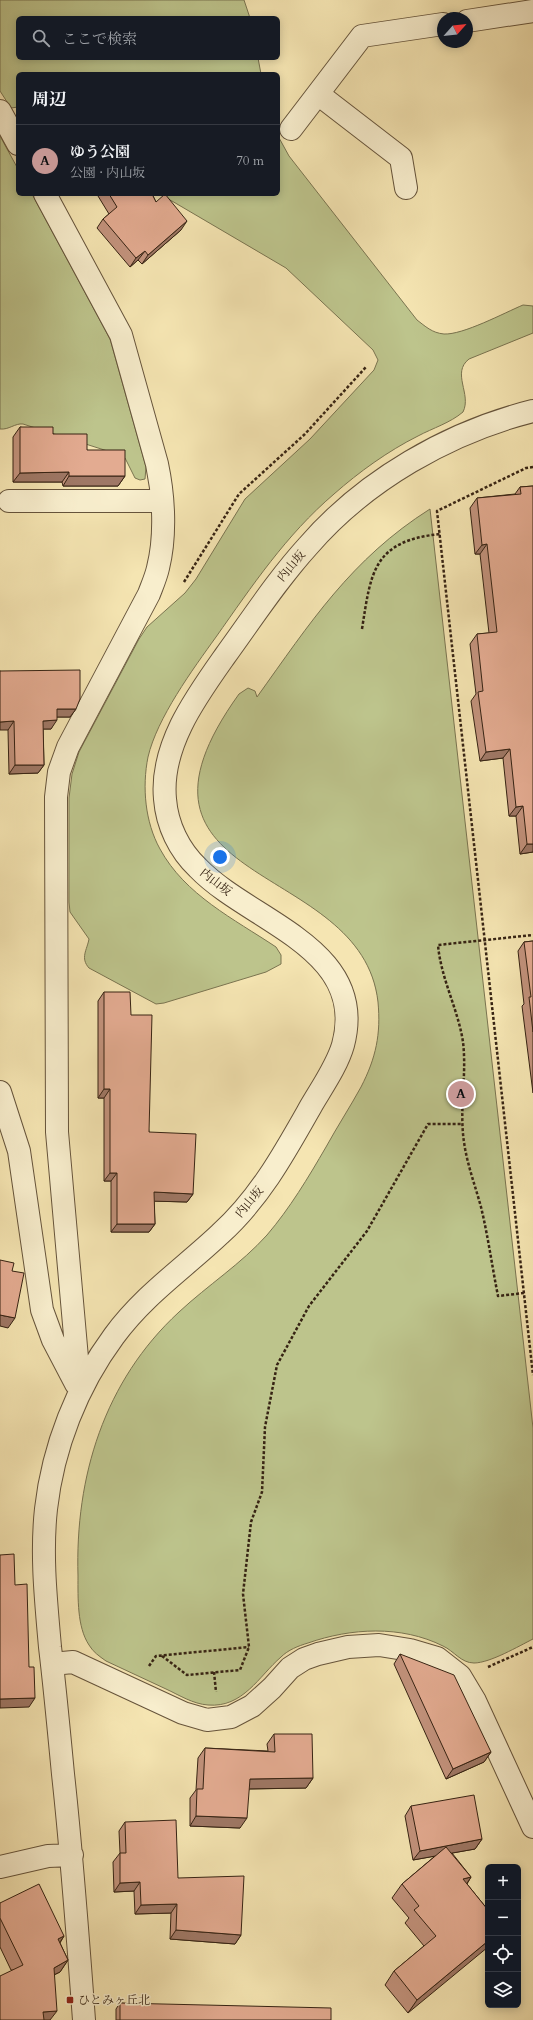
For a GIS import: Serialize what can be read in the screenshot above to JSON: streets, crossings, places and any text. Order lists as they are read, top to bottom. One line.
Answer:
{"streets":{"street":["内山坂"]},"places":{"transit":["ひとみヶ丘北"]},"north":"top right","page":{"search":"ここで検索","heading":"周辺","list":[{"mark":"A","name":"ゆう公園","note":"公園 · 内山坂","value":"70 m"}],"pins":"A","map_buttons":["+","−"]}}
